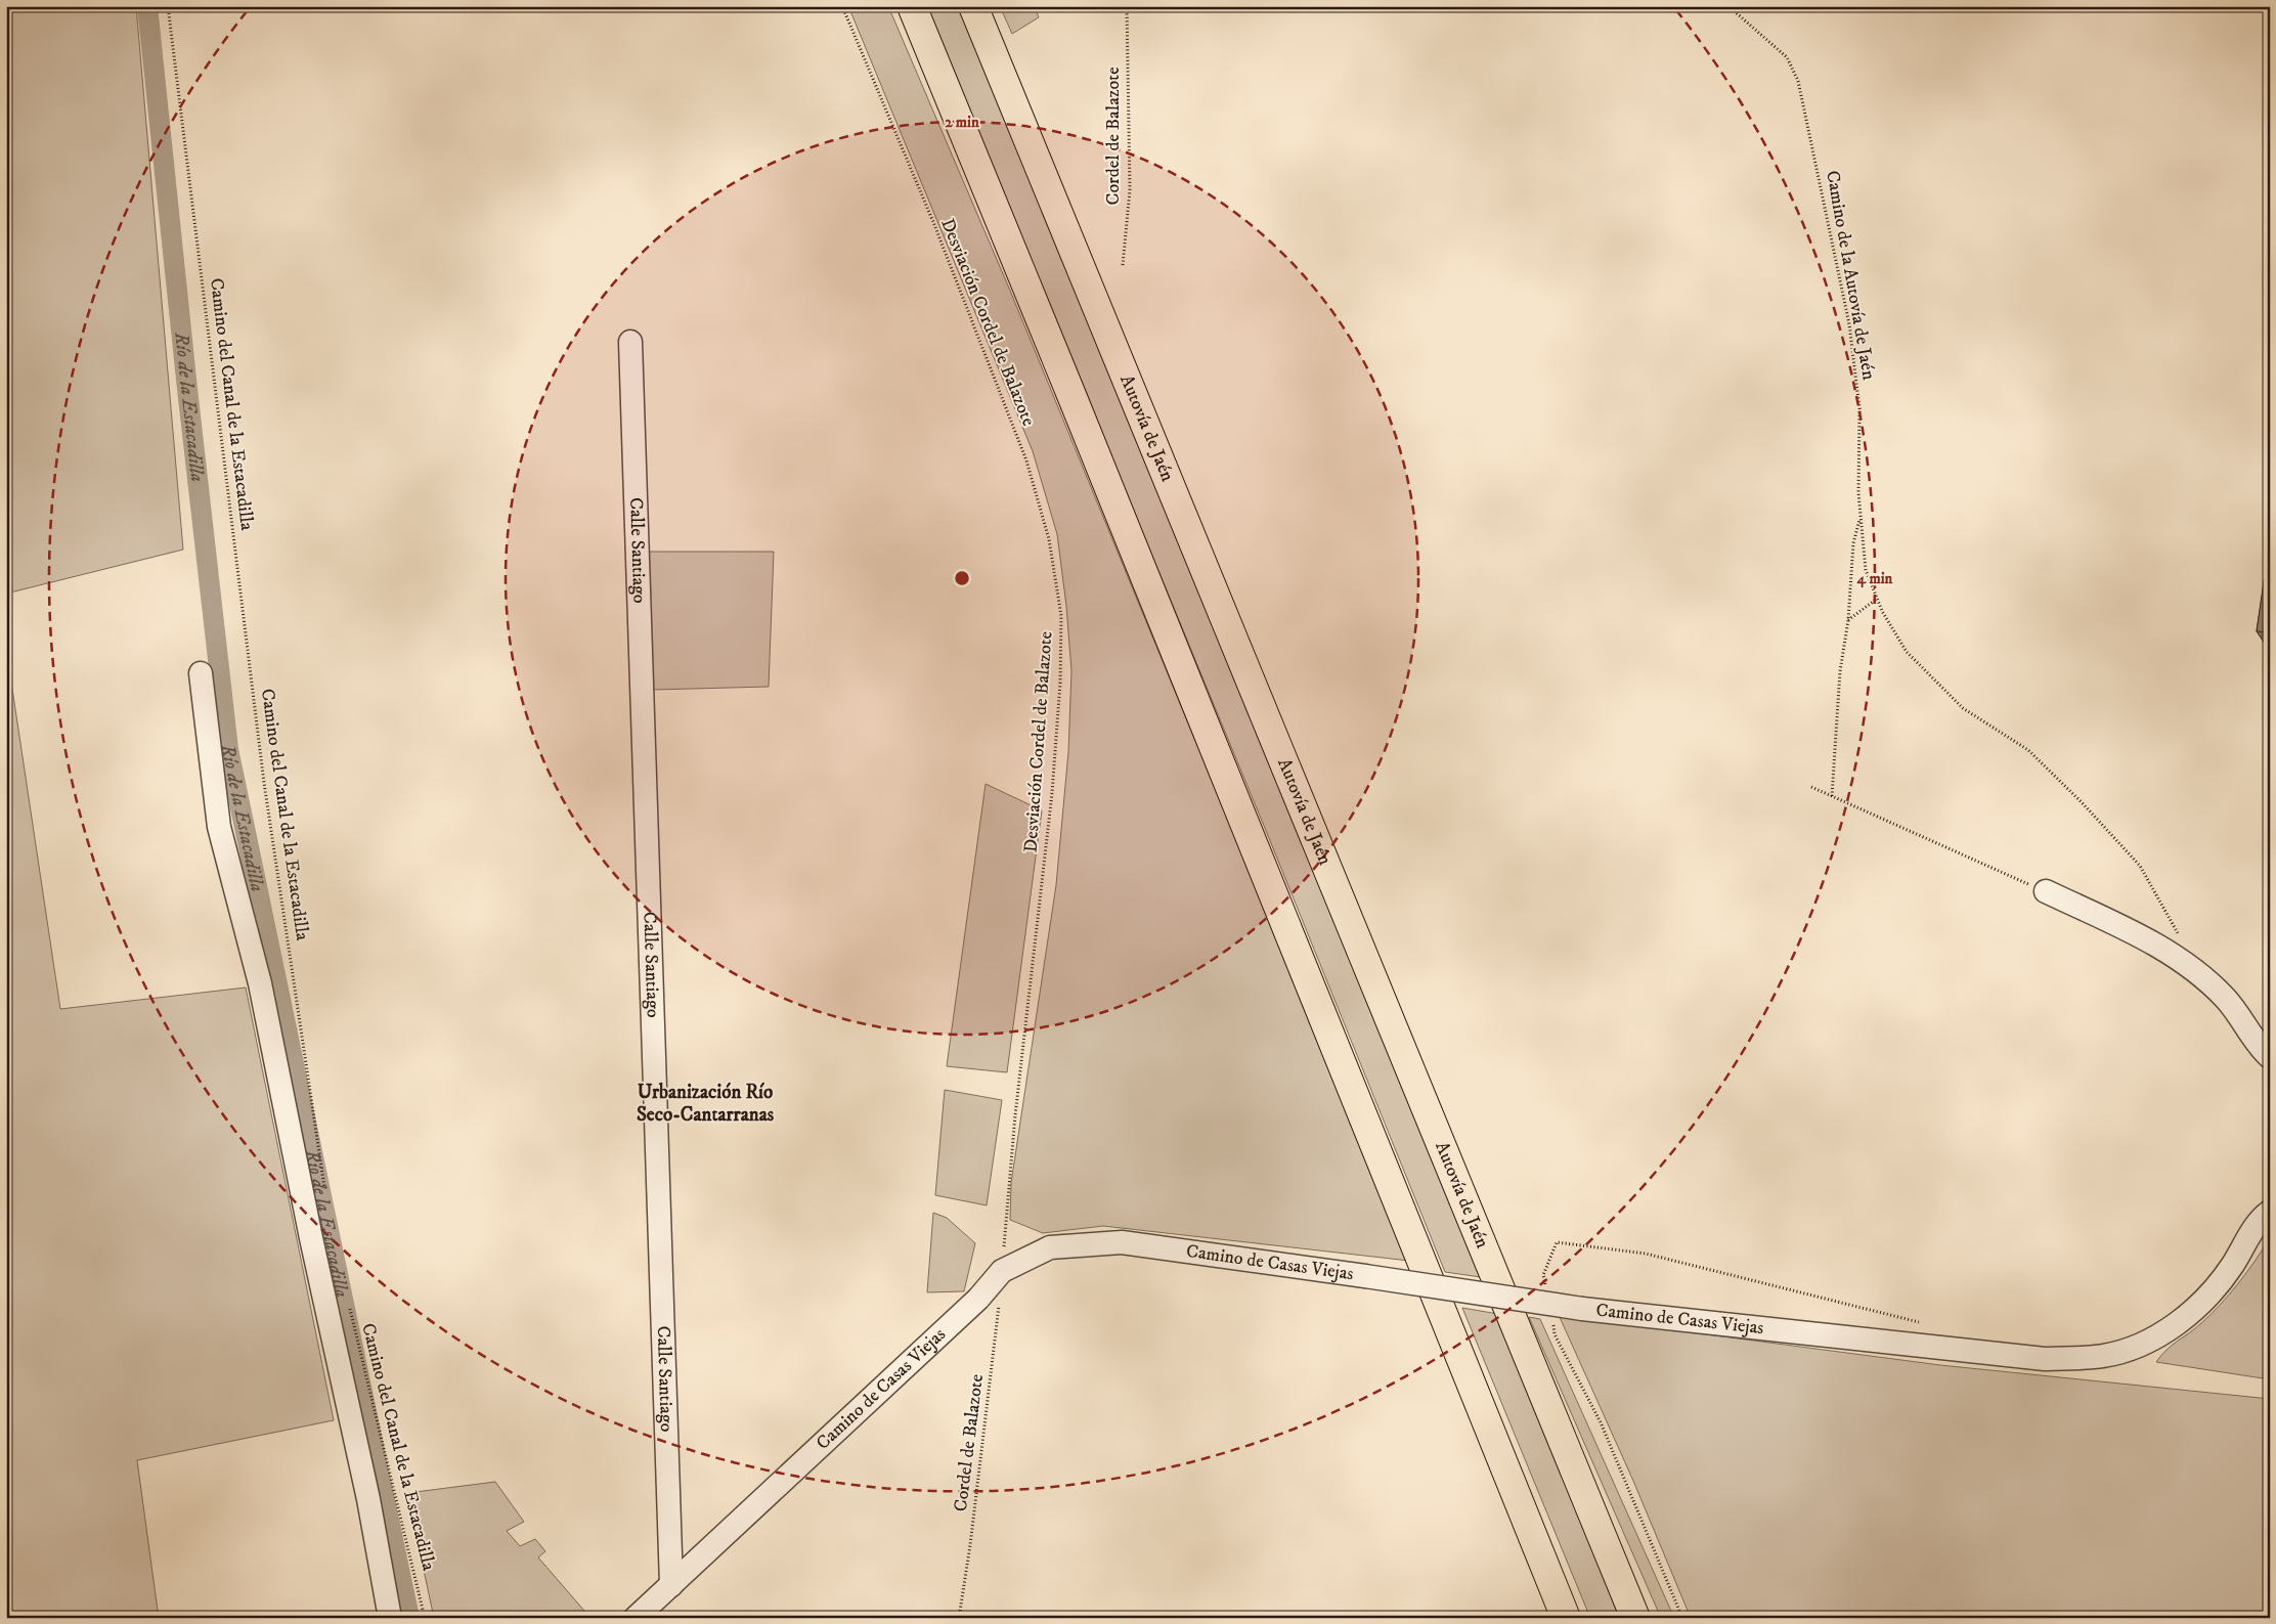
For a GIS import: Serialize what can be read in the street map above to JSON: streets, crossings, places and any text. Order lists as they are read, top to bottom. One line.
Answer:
{"streets":{"highway":["Autovía de Jaén"],"street":["Calle Santiago","Camino de Casas Viejas"],"path":["Cordel de Balazote","Camino de la Autovía de Jaén","Desviación Cordel de Balazote","Camino del Canal de la Estacadilla"]},"crossings":[["Cordel de Balazote","Desviación Cordel de Balazote"],["Cordel de Balazote","Camino de Casas Viejas"],["Desviación Cordel de Balazote","Camino de Casas Viejas"],["Calle Santiago","Camino de Casas Viejas"]],"districts":["Urbanización Río Seco-Cantarranas"],"water":["Río de la Estacadilla"],"rings":["2 min","4 min"]}
